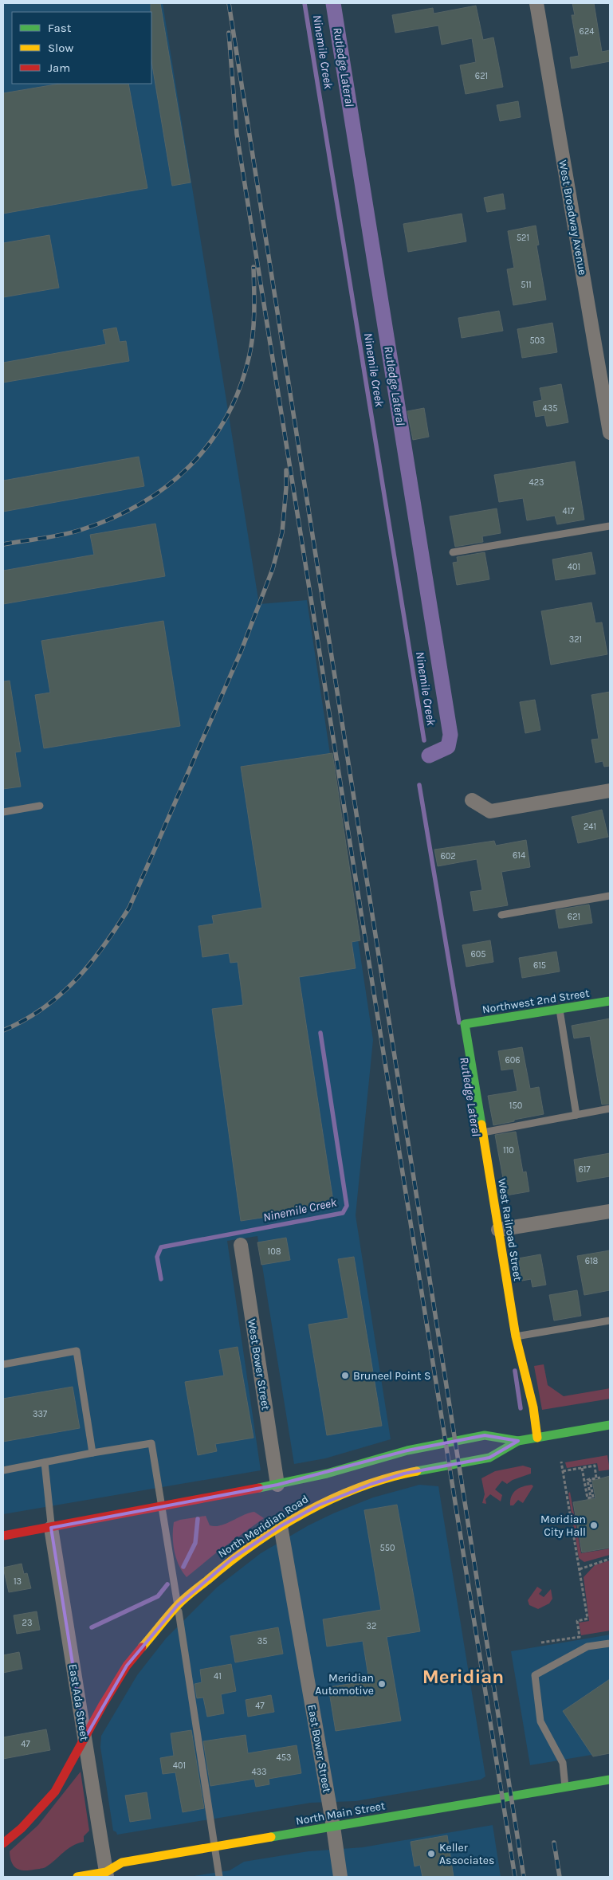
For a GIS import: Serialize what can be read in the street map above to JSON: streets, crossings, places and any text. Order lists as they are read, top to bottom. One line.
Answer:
{"streets":{"main road":["Northwest 2nd Street","West Railroad Street","North Meridian Road","North Main Street"],"street":["West Broadway Avenue","West Bower Street","East Ada Street","East Bower Street"]},"crossings":[["Northwest 2nd Street","West Railroad Street"],["West Railroad Street","North Meridian Road"],["West Bower Street","North Meridian Road"],["North Meridian Road","East Ada Street"],["North Meridian Road","East Bower Street"],["East Ada Street","North Main Street"],["East Bower Street","North Main Street"]],"districts":["Meridian"],"water":["Ninemile Creek","Rutledge Lateral"],"places":["Bruneel Point S","Meridian City Hall","Meridian Automotive","Keller Associates"],"house_numbers":["624","621","521","511","503","435","423","417","401","321","241","614","602","621","605","615","606","150","110","617","108","618","337","550","13","23","32","35","41","47","47","453","401","433"],"legend":["Fast","Slow","Jam"]}
